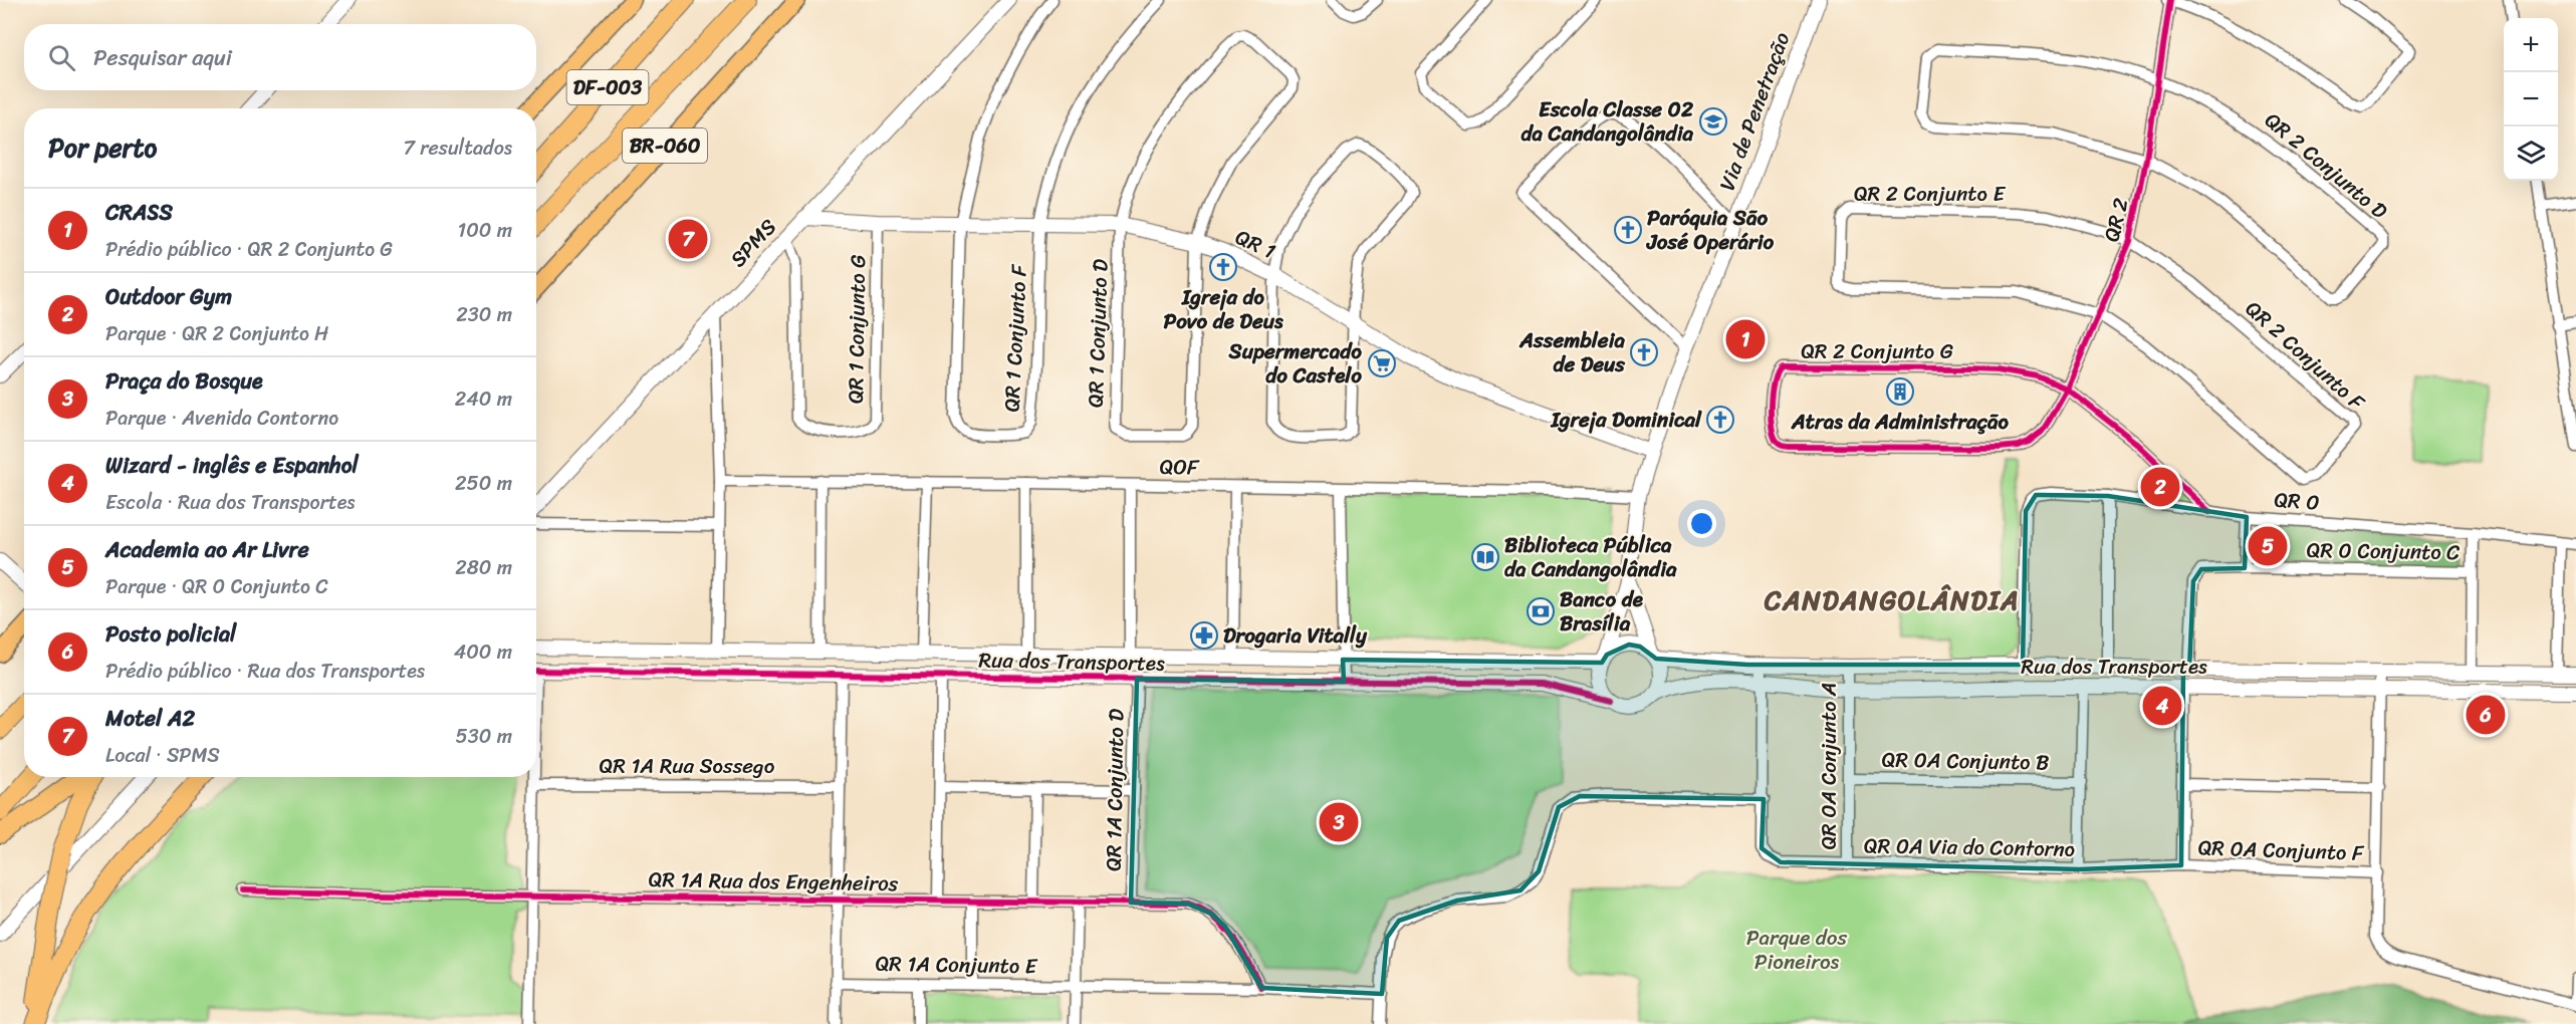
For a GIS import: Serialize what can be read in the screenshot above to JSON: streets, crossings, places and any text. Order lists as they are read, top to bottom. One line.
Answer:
{"streets":{"highway":["DF-003"],"main road":["BR-060"],"street":["Via de Penetração","QR 2 Conjunto D","QR 2 Conjunto E","QR 2","SPMS","QR 1","QR 1 Conjunto G","QR 1 Conjunto D","QR 1 Conjunto F","QR 2 Conjunto G","QR 2 Conjunto F","QOF","QR 0","QR 0 Conjunto C","Rua dos Transportes","QR 0A Conjunto B","QR 1A Rua Sossego","QR 0A Conjunto A","QR 1A Conjunto D","QR 0A Via do Contorno","QR 0A Conjunto F","QR 1A Rua dos Engenheiros","QR 1A Conjunto E"]},"crossings":[["Via de Penetração","QR 1"],["Via de Penetração","QOF"],["Via de Penetração","Rua dos Transportes"],["QR 2 Conjunto D","QR 2"],["QR 2 Conjunto E","QR 2"],["QR 2 Conjunto E","QR 2 Conjunto F"],["QR 2","QR 2 Conjunto G"],["QR 2","QR 2 Conjunto F"],["SPMS","QR 1"],["SPMS","QR 1 Conjunto G"],["QR 1","QR 1 Conjunto G"],["QR 1","QR 1 Conjunto D"],["QR 1","QR 1 Conjunto F"],["QR 0","Rua dos Transportes"],["QR 0 Conjunto C","Rua dos Transportes"],["Rua dos Transportes","QR 0A Conjunto A"],["Rua dos Transportes","QR 1A Conjunto D"],["QR 0A Conjunto B","QR 0A Conjunto A"],["QR 0A Conjunto A","QR 0A Via do Contorno"],["QR 1A Conjunto D","QR 1A Rua dos Engenheiros"],["QR 0A Via do Contorno","QR 0A Conjunto F"],["QR 1A Rua dos Engenheiros","QR 1A Conjunto E"]],"districts":["CANDANGOLÂNDIA"],"parks":["Parque dos Pioneiros"],"places":{"school or university":["Escola Classe 02 da Candangolândia"],"church":["Paróquia São José Operário","Igreja do Povo de Deus","Assembleia de Deus","Igreja Dominical"],"supermarket":["Supermercado do Castelo"],"building":["Atras da Administração"],"library":["Biblioteca Pública da Candangolândia"],"bank":["Banco de Brasília"],"pharmacy":["Drogaria Vitally"]},"page":{"map_buttons":["+","−"],"search":"Pesquisar aqui","heading":["Por perto","7 resultados"],"list":[{"mark":"1","name":"CRASS","note":"Prédio público · QR 2 Conjunto G","value":"100 m"},{"mark":"2","name":"Outdoor Gym","note":"Parque · QR 2 Conjunto H","value":"230 m"},{"mark":"3","name":"Praça do Bosque","note":"Parque · Avenida Contorno","value":"240 m"},{"mark":"4","name":"Wizard - inglês e Espanhol","note":"Escola · Rua dos Transportes","value":"250 m"},{"mark":"5","name":"Academia ao Ar Livre","note":"Parque · QR 0 Conjunto C","value":"280 m"},{"mark":"6","name":"Posto policial","note":"Prédio público · Rua dos Transportes","value":"400 m"},{"mark":"7","name":"Motel A2","note":"Local · SPMS","value":"530 m"}],"pins":["7","1","2","5","4","6","3"]}}
